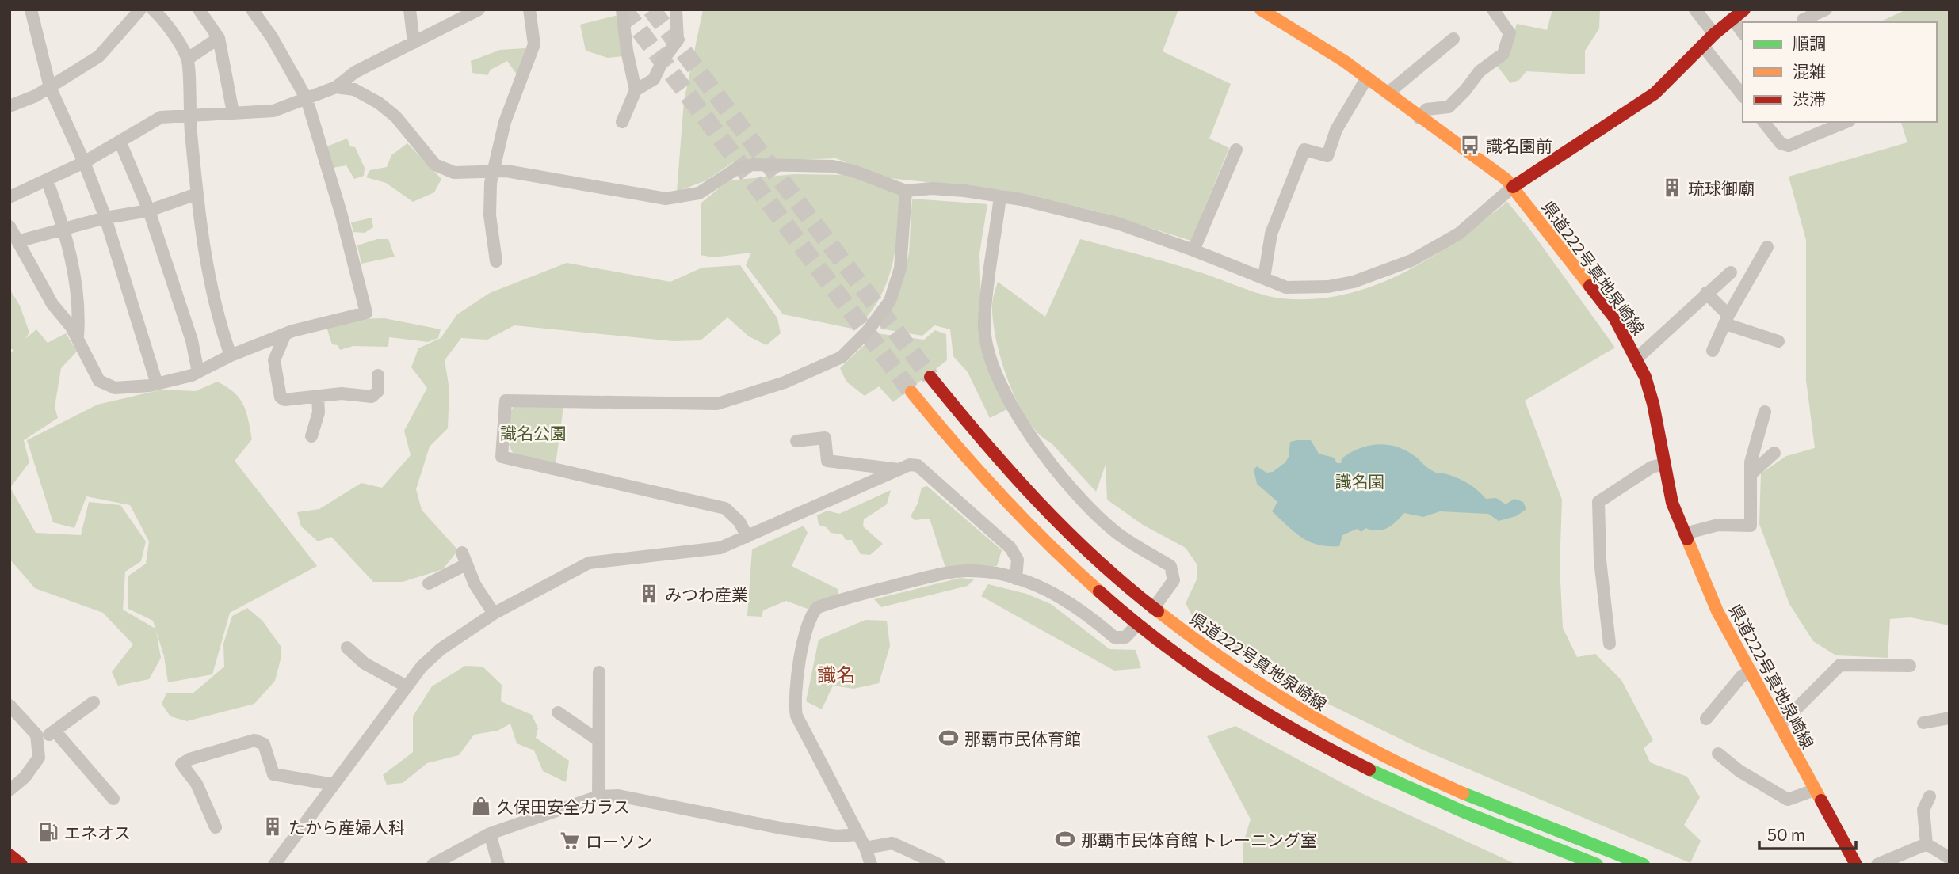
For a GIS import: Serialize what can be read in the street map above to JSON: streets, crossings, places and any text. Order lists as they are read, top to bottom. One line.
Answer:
{"streets":{"main road":["県道222号真地泉崎線"]},"districts":["識名"],"parks":["識名公園","識名園"],"places":{"bus stop":["識名園前"],"building":["琉球御廟","みつわ産業","たから産婦人科"],"sports":["那覇市民体育館","那覇市民体育館 トレーニング室"],"shop":["久保田安全ガラス"],"fuel station":["エネオス"],"supermarket":["ローソン"]},"legend":["順調","混雑","渋滞"],"scale_bar":"50 m"}
